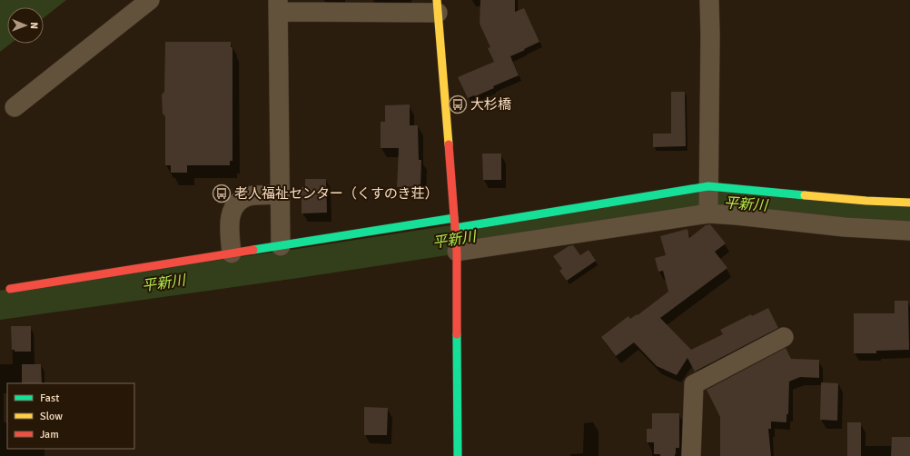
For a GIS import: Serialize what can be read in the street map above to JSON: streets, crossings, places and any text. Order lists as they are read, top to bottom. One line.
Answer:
{"water":["平新川"],"places":{"bus stop":["大杉橋","老人福祉センター（くすのき荘）"]},"legend":["Fast","Slow","Jam"],"north":"right"}
